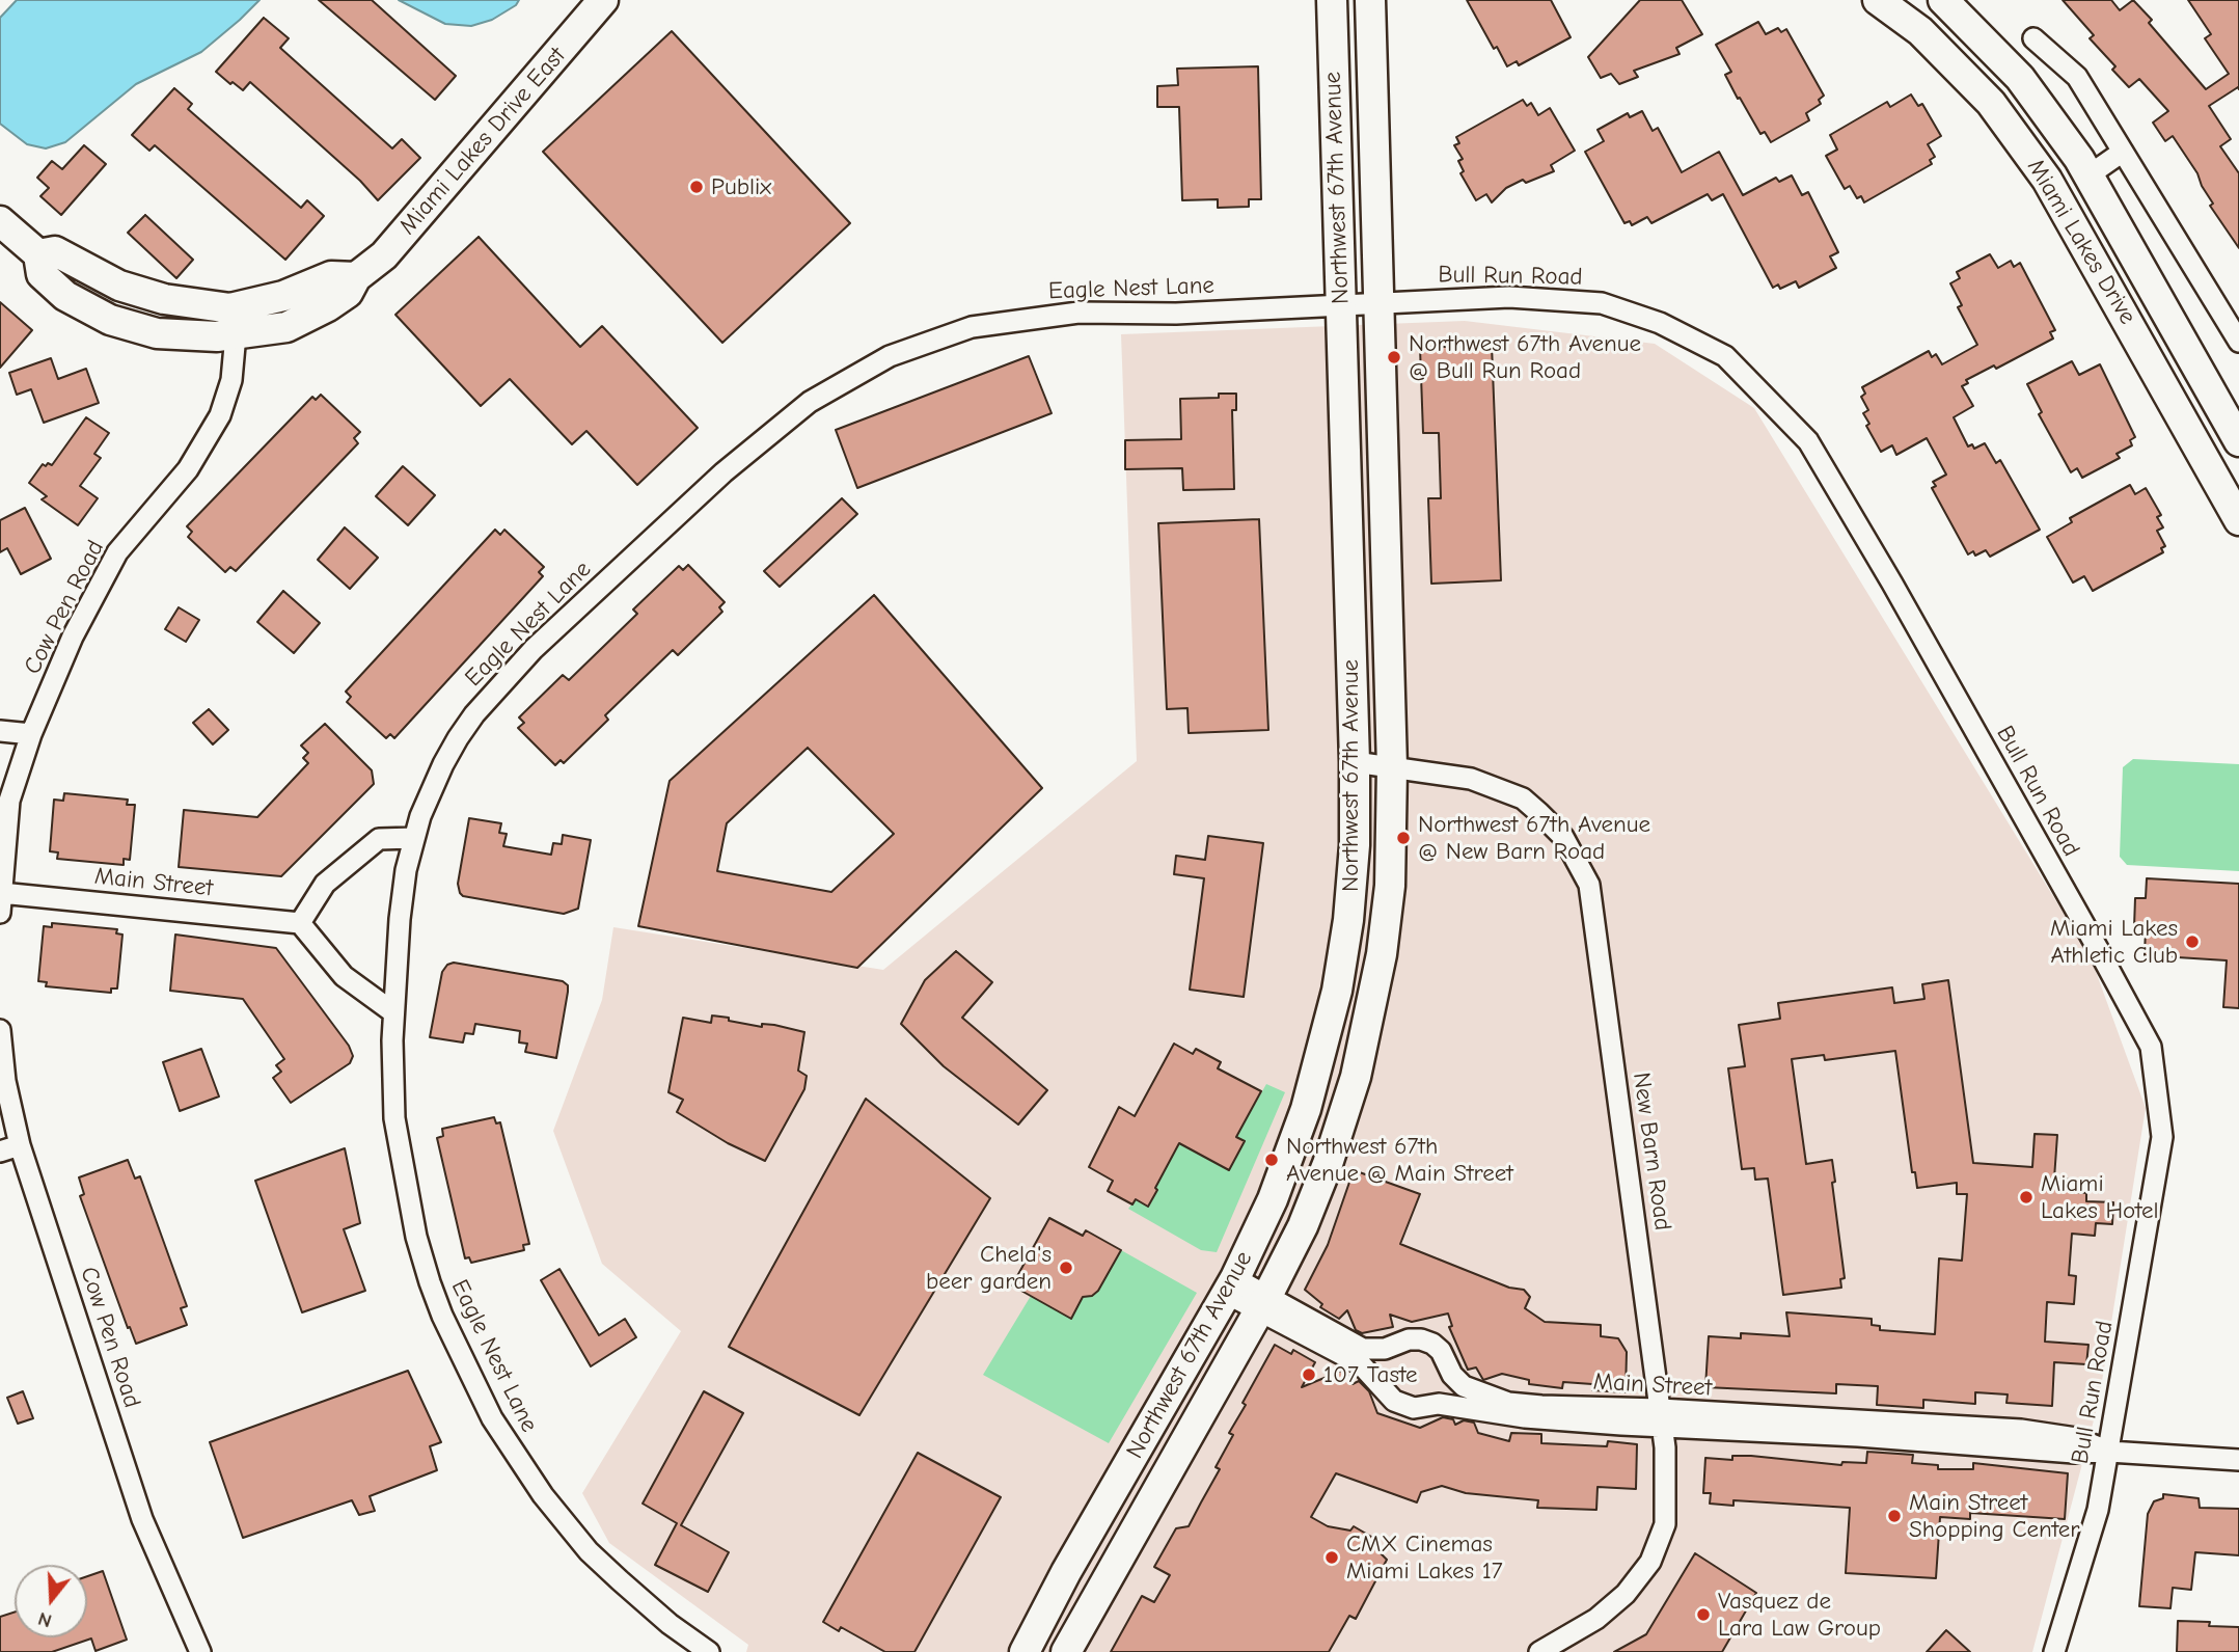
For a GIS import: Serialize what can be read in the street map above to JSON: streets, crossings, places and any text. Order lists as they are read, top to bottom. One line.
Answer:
{"streets":{"main road":["Miami Lakes Drive East","Northwest 67th Avenue","Miami Lakes Drive"],"street":["Bull Run Road","Eagle Nest Lane","Cow Pen Road","Main Street","New Barn Road"]},"crossings":[["Miami Lakes Drive East","Cow Pen Road"],["Northwest 67th Avenue","Bull Run Road"],["Northwest 67th Avenue","Eagle Nest Lane"],["Northwest 67th Avenue","Main Street"],["Northwest 67th Avenue","New Barn Road"],["Bull Run Road","Eagle Nest Lane"],["Bull Run Road","Main Street"],["Cow Pen Road","Main Street"],["Main Street","New Barn Road"]],"places":["Publix","Northwest 67th Avenue @ Bull Run Road","Northwest 67th Avenue @ New Barn Road","Miami Lakes Athletic Club","Northwest 67th Avenue @ Main Street","Miami Lakes Hotel","Chela's beer garden","107 Taste","Main Street Shopping Center","CMX Cinemas Miami Lakes 17","Vasquez de Lara Law Group"],"north":"bottom"}
